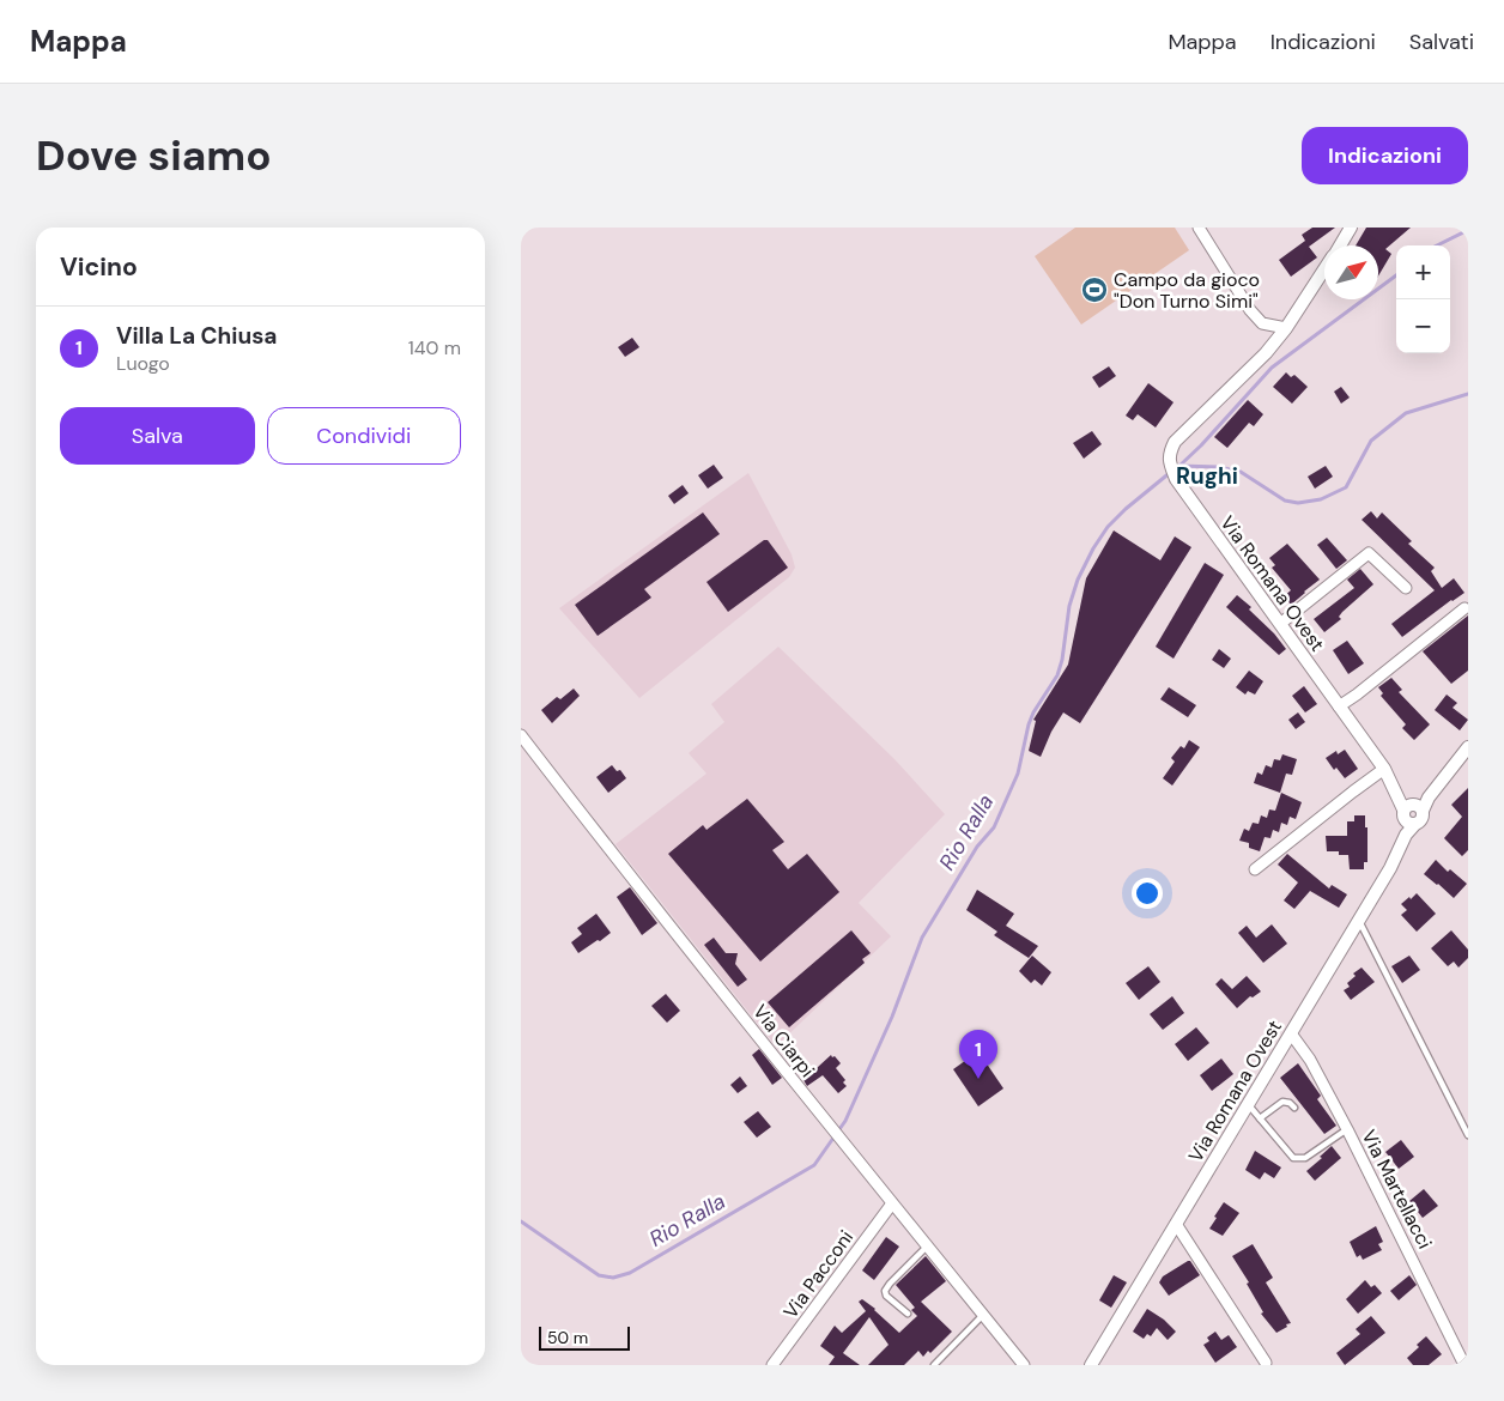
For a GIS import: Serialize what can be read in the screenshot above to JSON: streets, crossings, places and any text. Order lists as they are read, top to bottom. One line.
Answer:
{"streets":{"street":["Via Romana Ovest","Via Ciarpi","Via Martellacci","Via Pacconi"]},"crossings":[["Via Romana Ovest","Via Martellacci"],["Via Ciarpi","Via Pacconi"]],"districts":["Rughi"],"water":["Rio Ralla"],"places":{"sports":["Campo da gioco \"Don Turno Simi\""]},"scale_bar":"50 m","north":"top right","page":{"header":"Mappa","nav":["Mappa","Indicazioni","Salvati"],"buttons":["Indicazioni",["Salva","Condividi"]],"title":"Dove siamo","heading":"Vicino","map_buttons":["+","−"],"list":[{"mark":"1","name":"Villa La Chiusa","note":"Luogo","value":"140 m"}],"pins":"1","scale":"50 m"}}
